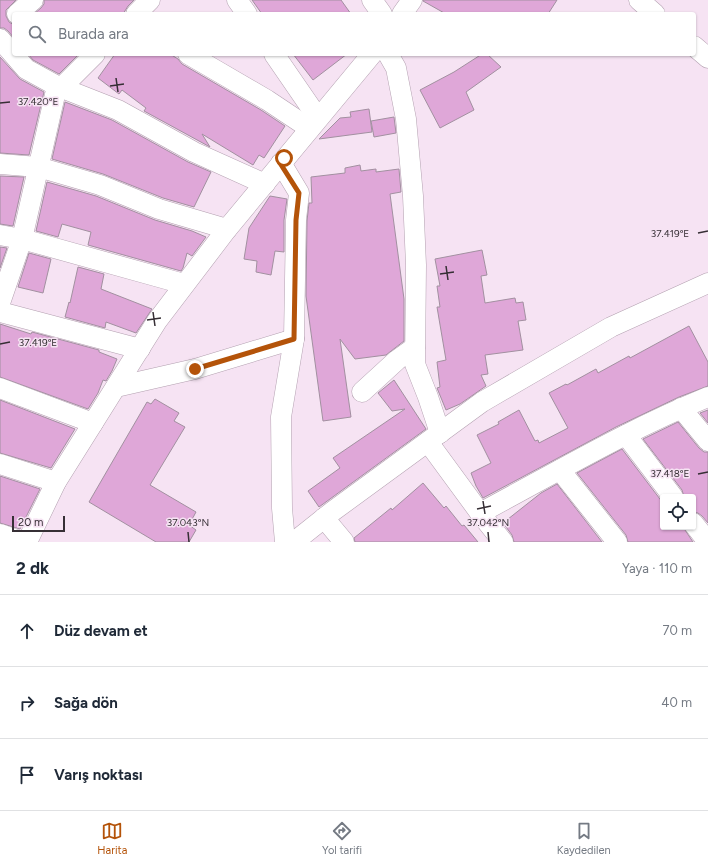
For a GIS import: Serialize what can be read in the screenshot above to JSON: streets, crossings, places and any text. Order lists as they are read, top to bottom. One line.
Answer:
{"scale_bar":"20 m","page":{"search":"Burada ara","scale":"20 m","heading":["2 dk","Yaya · 110 m"],"list":[["Düz devam et","70 m"],["Sağa dön","40 m"],"Varış noktası"],"nav":["Harita","Yol tarifi","Kaydedilen"]},"coordinates":["37.420°E","37.419°E","37.418°E","37.043°N","37.042°N"]}
